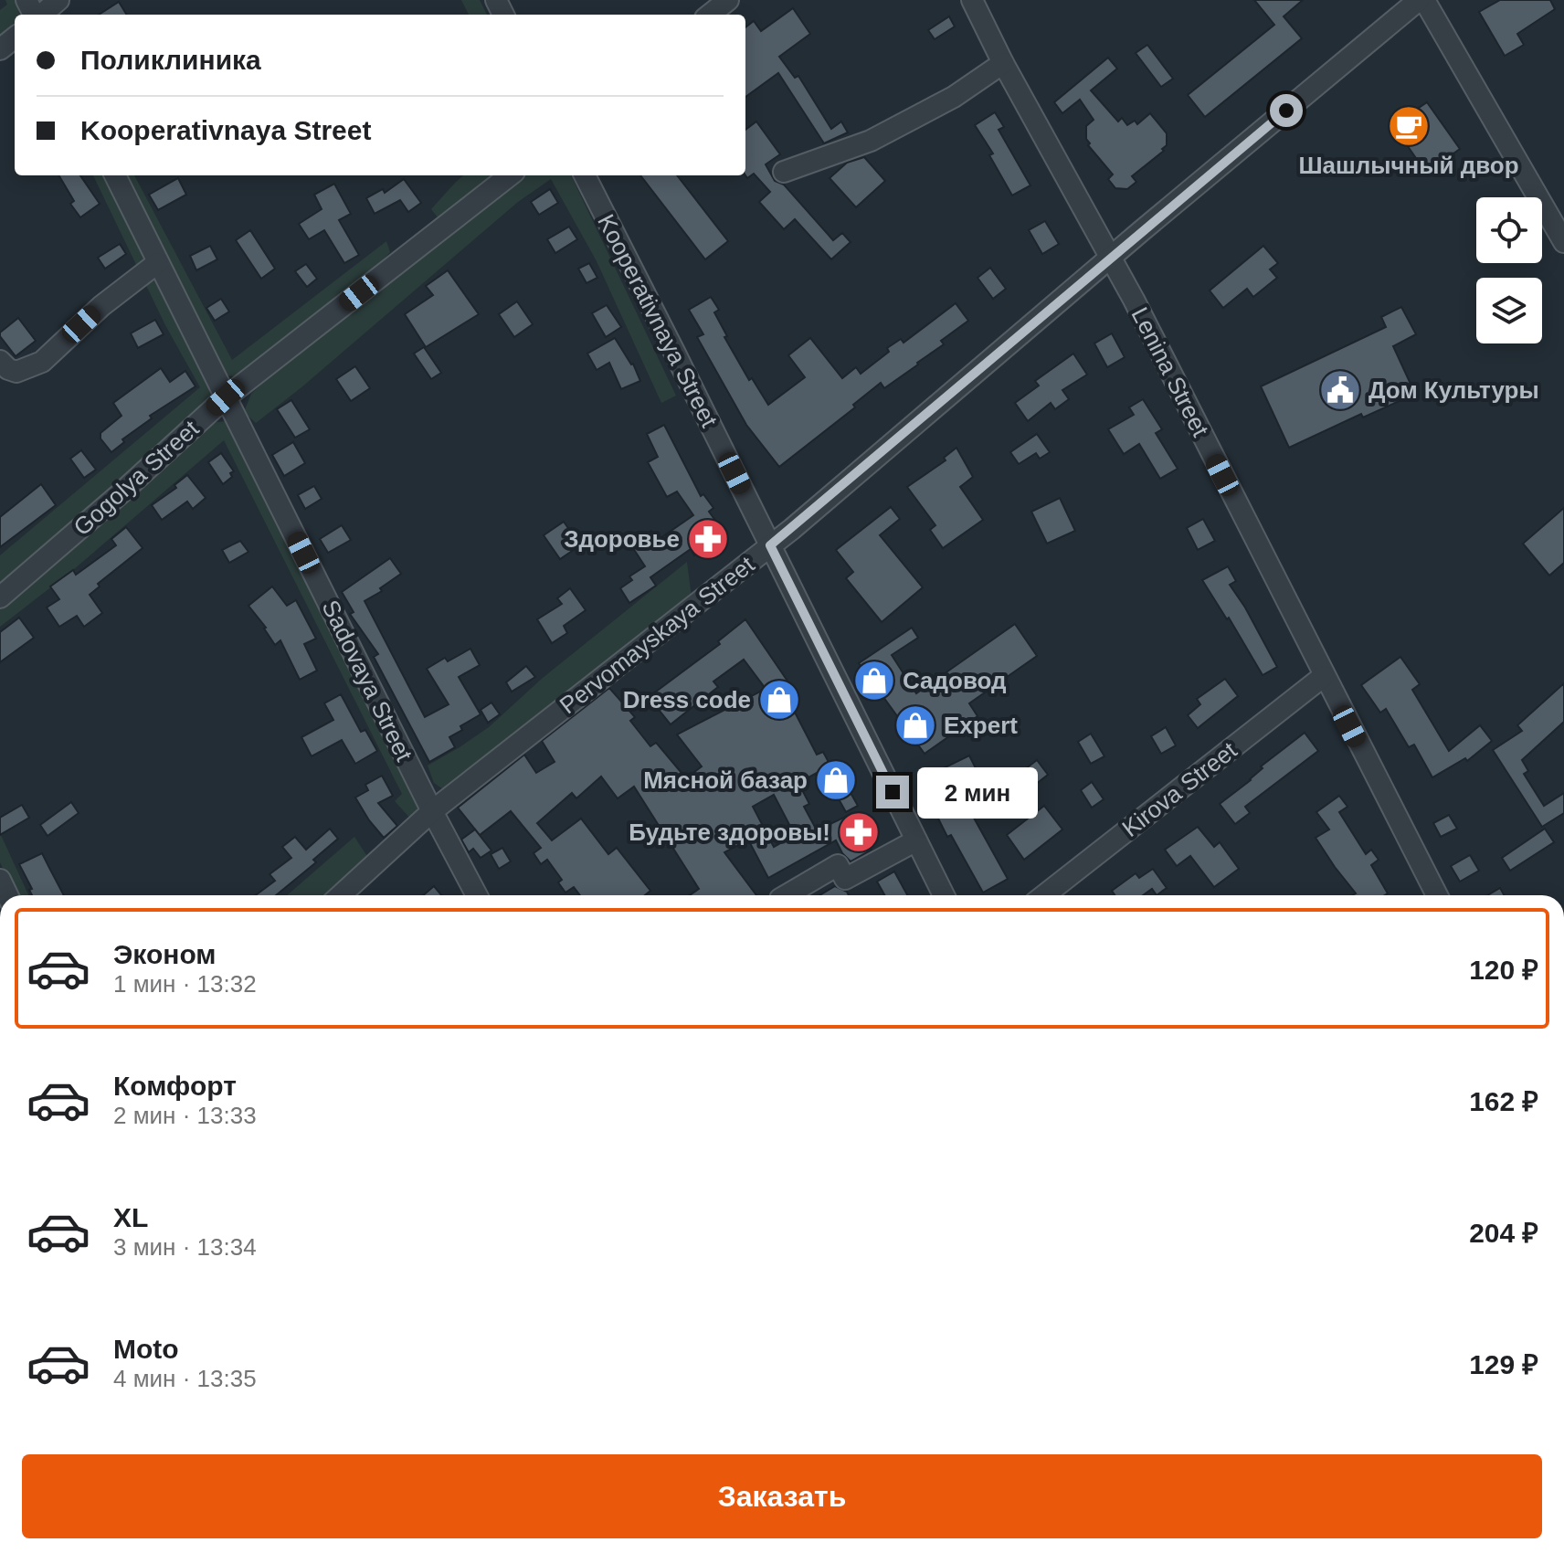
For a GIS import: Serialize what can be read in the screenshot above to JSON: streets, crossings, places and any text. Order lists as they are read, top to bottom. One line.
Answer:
{"streets":{"street":["Kooperativnaya Street","Lenina Street","Gogolya Street","Pervomayskaya Street","Sadovaya Street","Kirova Street"]},"crossings":[["Kooperativnaya Street","Pervomayskaya Street"],["Lenina Street","Pervomayskaya Street"],["Lenina Street","Kirova Street"],["Gogolya Street","Sadovaya Street"],["Pervomayskaya Street","Sadovaya Street"]],"places":{"cafe":["Шашлычный двор"],"public building":["Дом Культуры"],"pharmacy":["Здоровье","Будьте здоровы!"],"shop":["Садовод","Dress code","Expert","Мясной базар"]},"page":{"banner":["Поликлиника","Kooperativnaya Street"],"bubble":"2 мин","list":[{"name":"Эконом","note":"1 мин · 13:32","value":"120 ₽"},{"name":"Комфорт","note":"2 мин · 13:33","value":"162 ₽"},{"name":"XL","note":"3 мин · 13:34","value":"204 ₽"},{"name":"Moto","note":"4 мин · 13:35","value":"129 ₽"}],"buttons":"Заказать"}}
